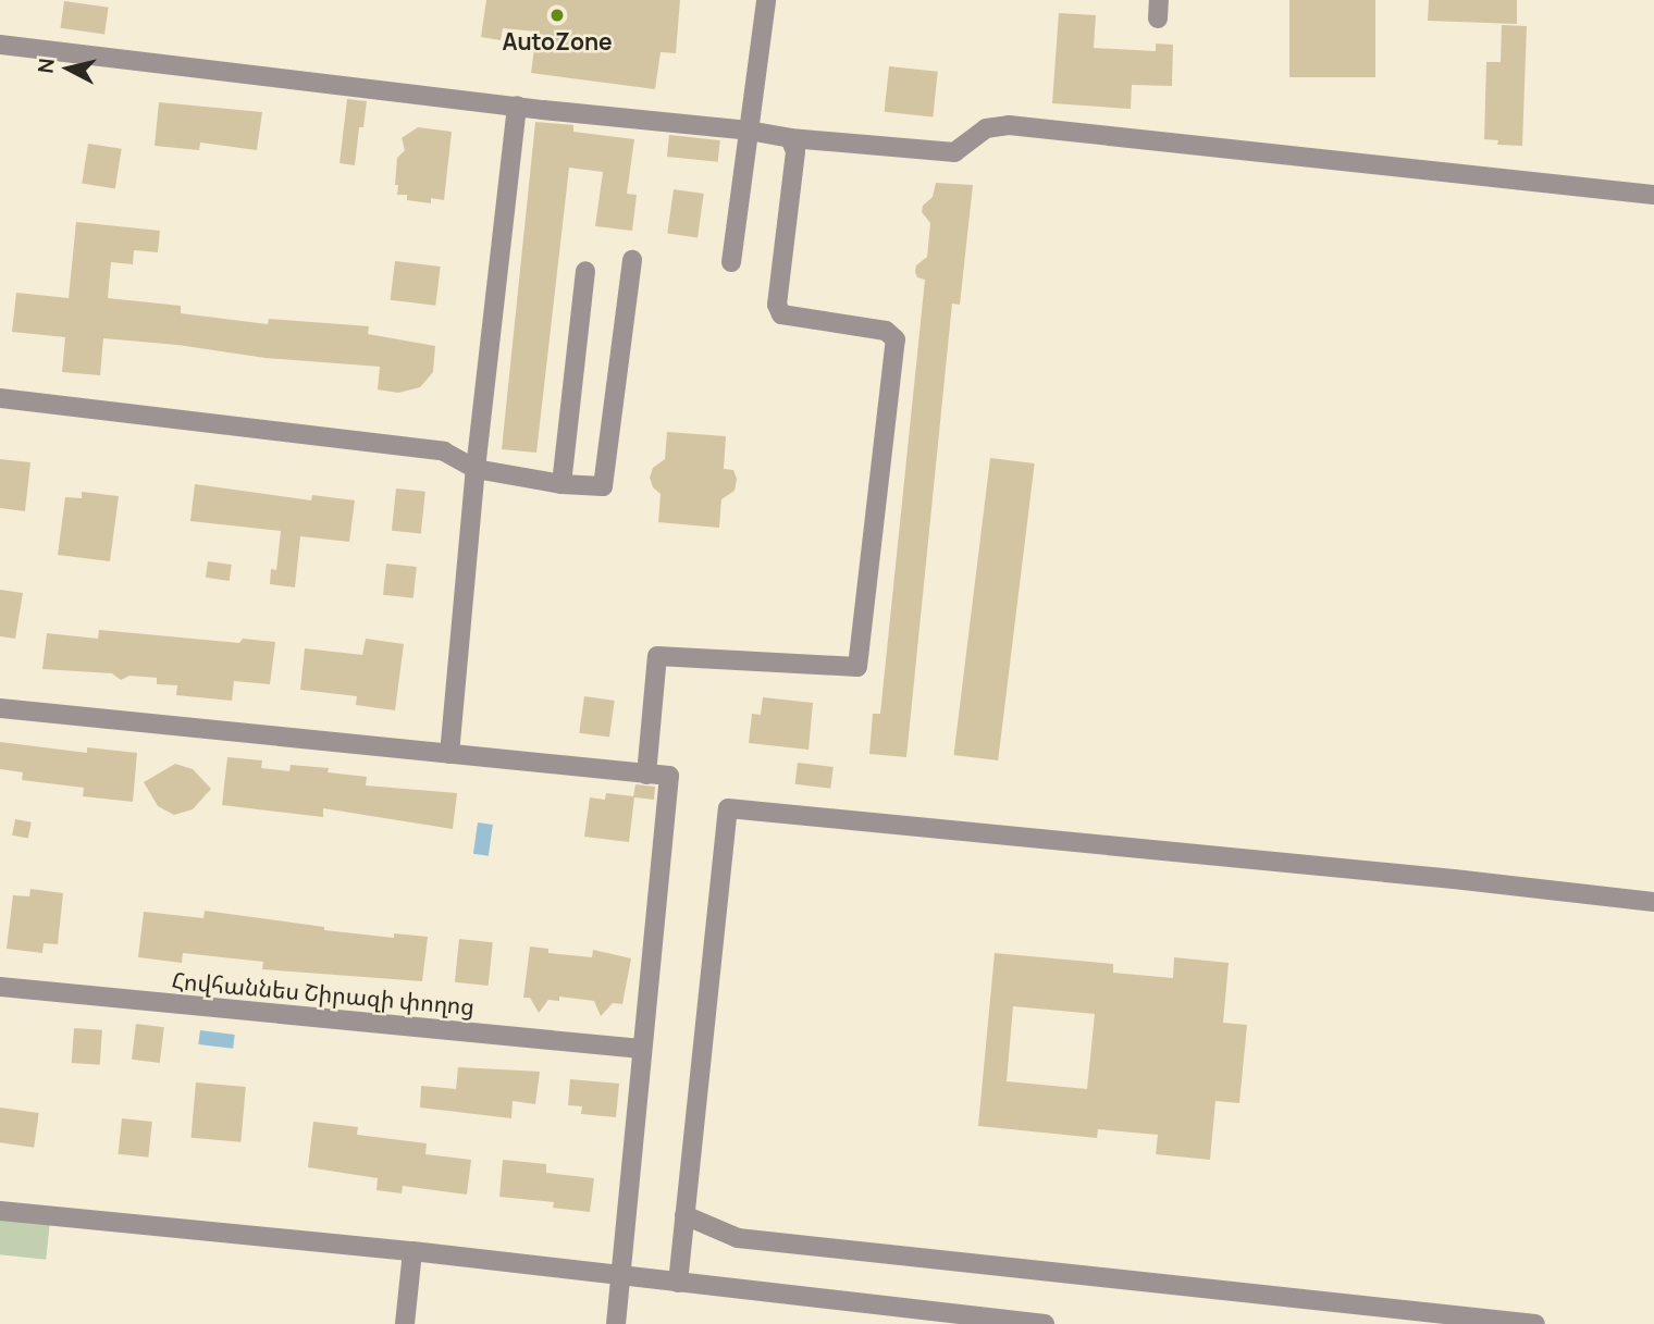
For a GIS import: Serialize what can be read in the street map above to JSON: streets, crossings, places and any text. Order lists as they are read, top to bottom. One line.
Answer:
{"streets":{"street":["Հովհաննես Շիրազի փողոց"]},"places":["AutoZone"],"north":"left"}
